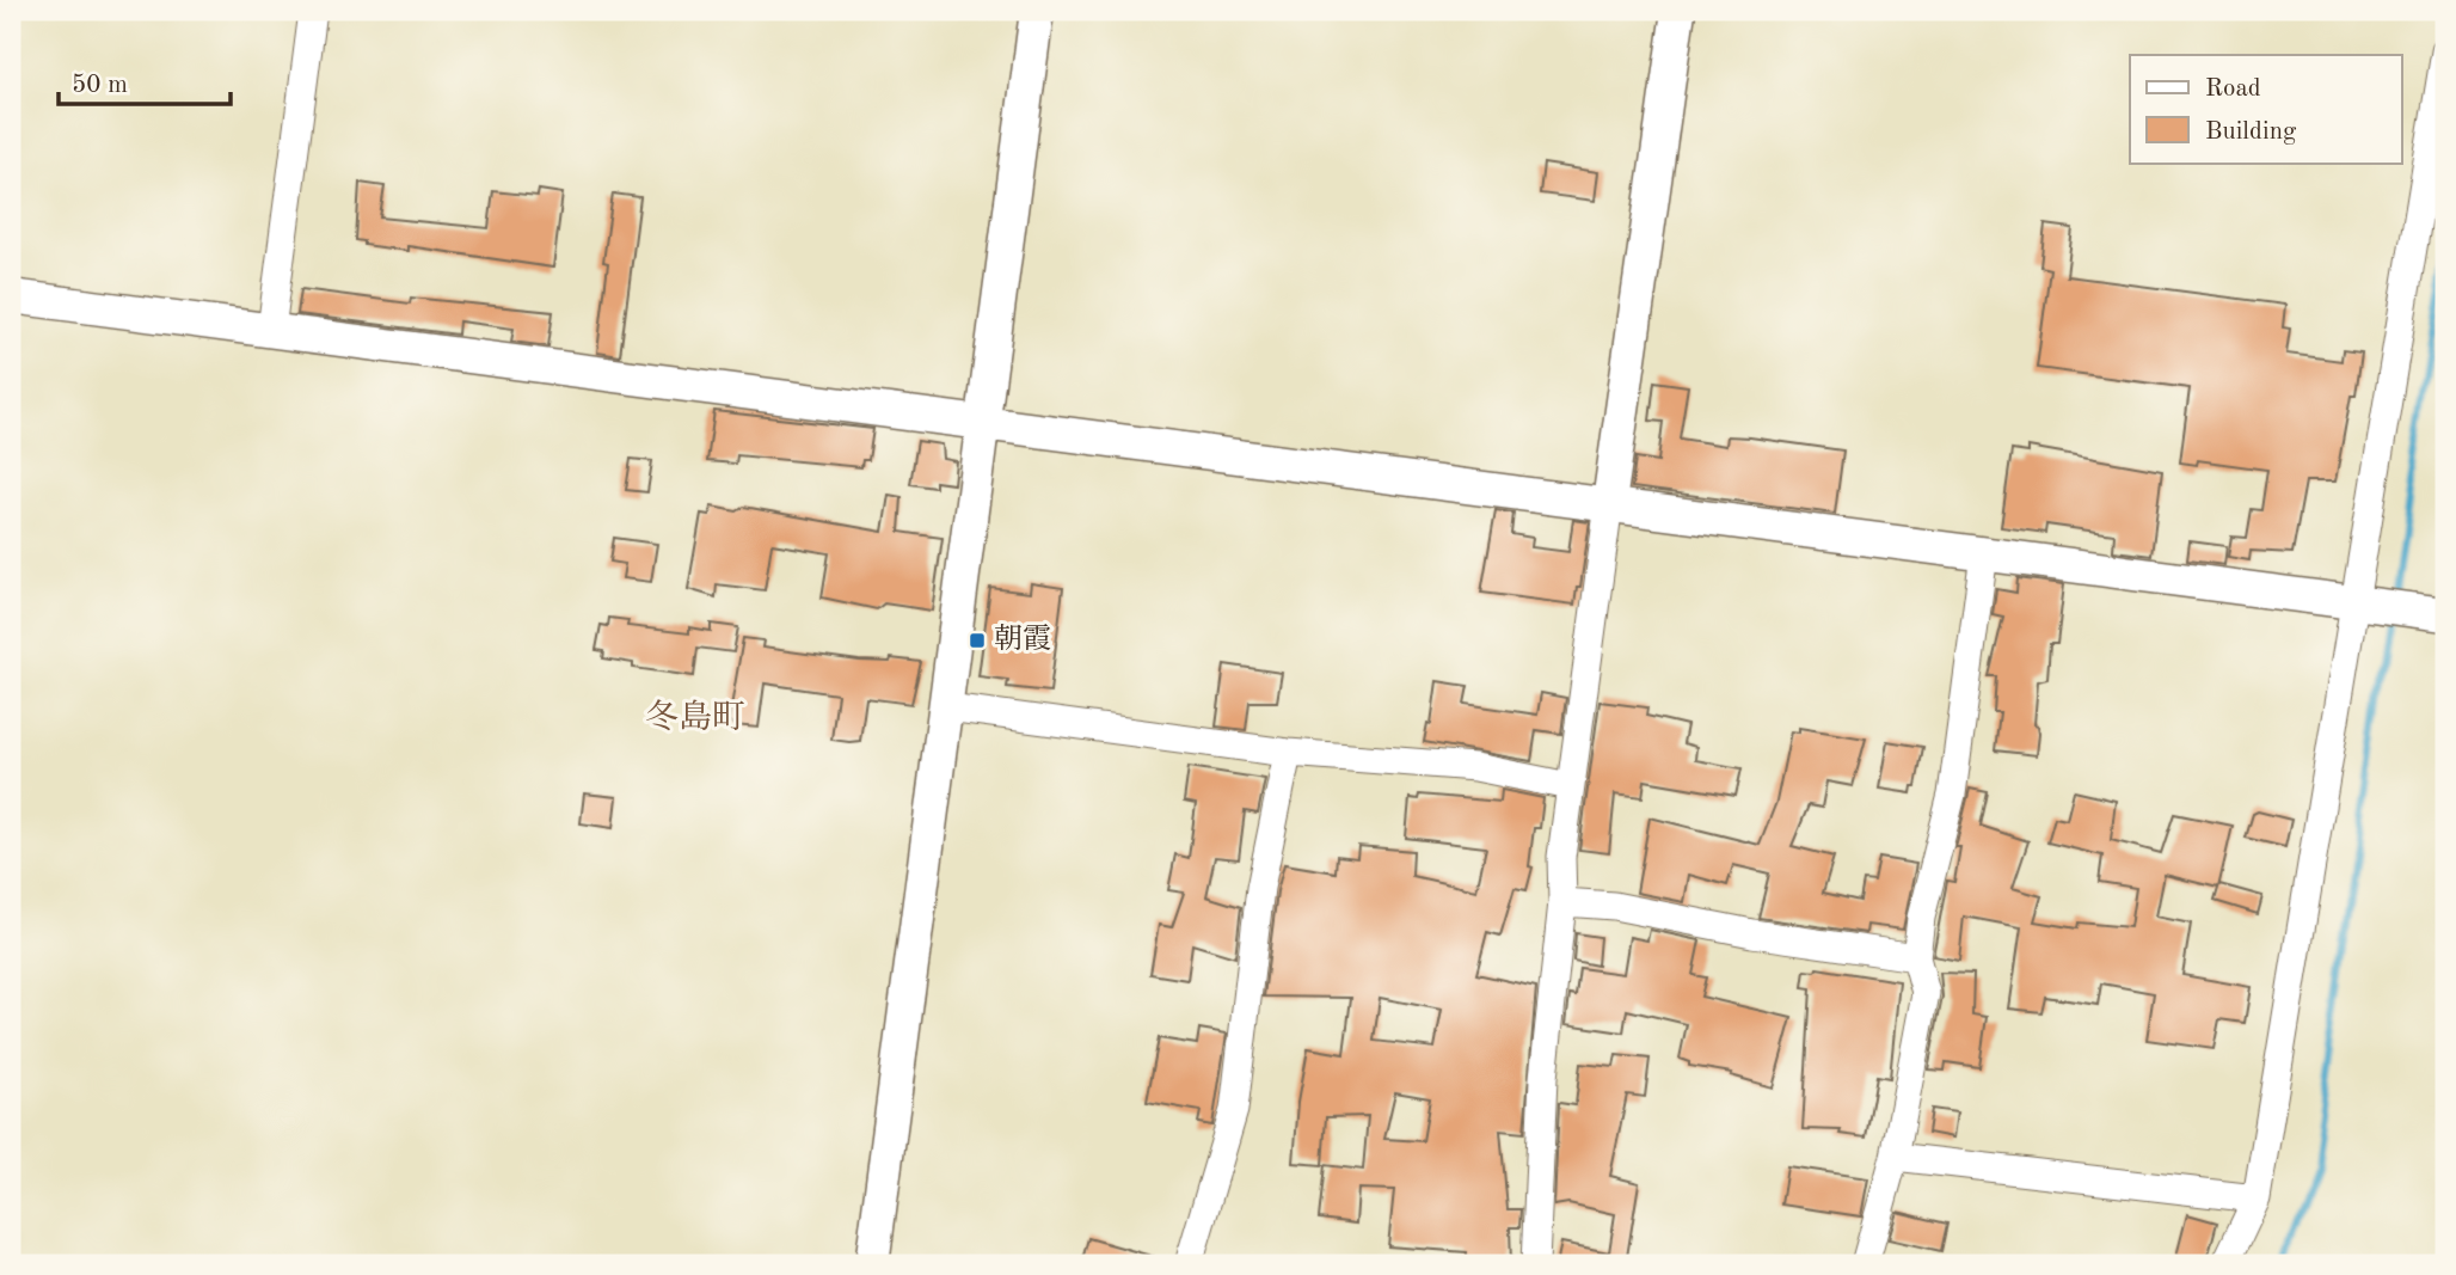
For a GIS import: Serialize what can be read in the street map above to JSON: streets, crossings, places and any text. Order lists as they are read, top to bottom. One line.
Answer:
{"districts":["冬島町"],"places":{"transit":["朝霞"]},"legend":["Road","Building"],"scale_bar":"50 m"}
